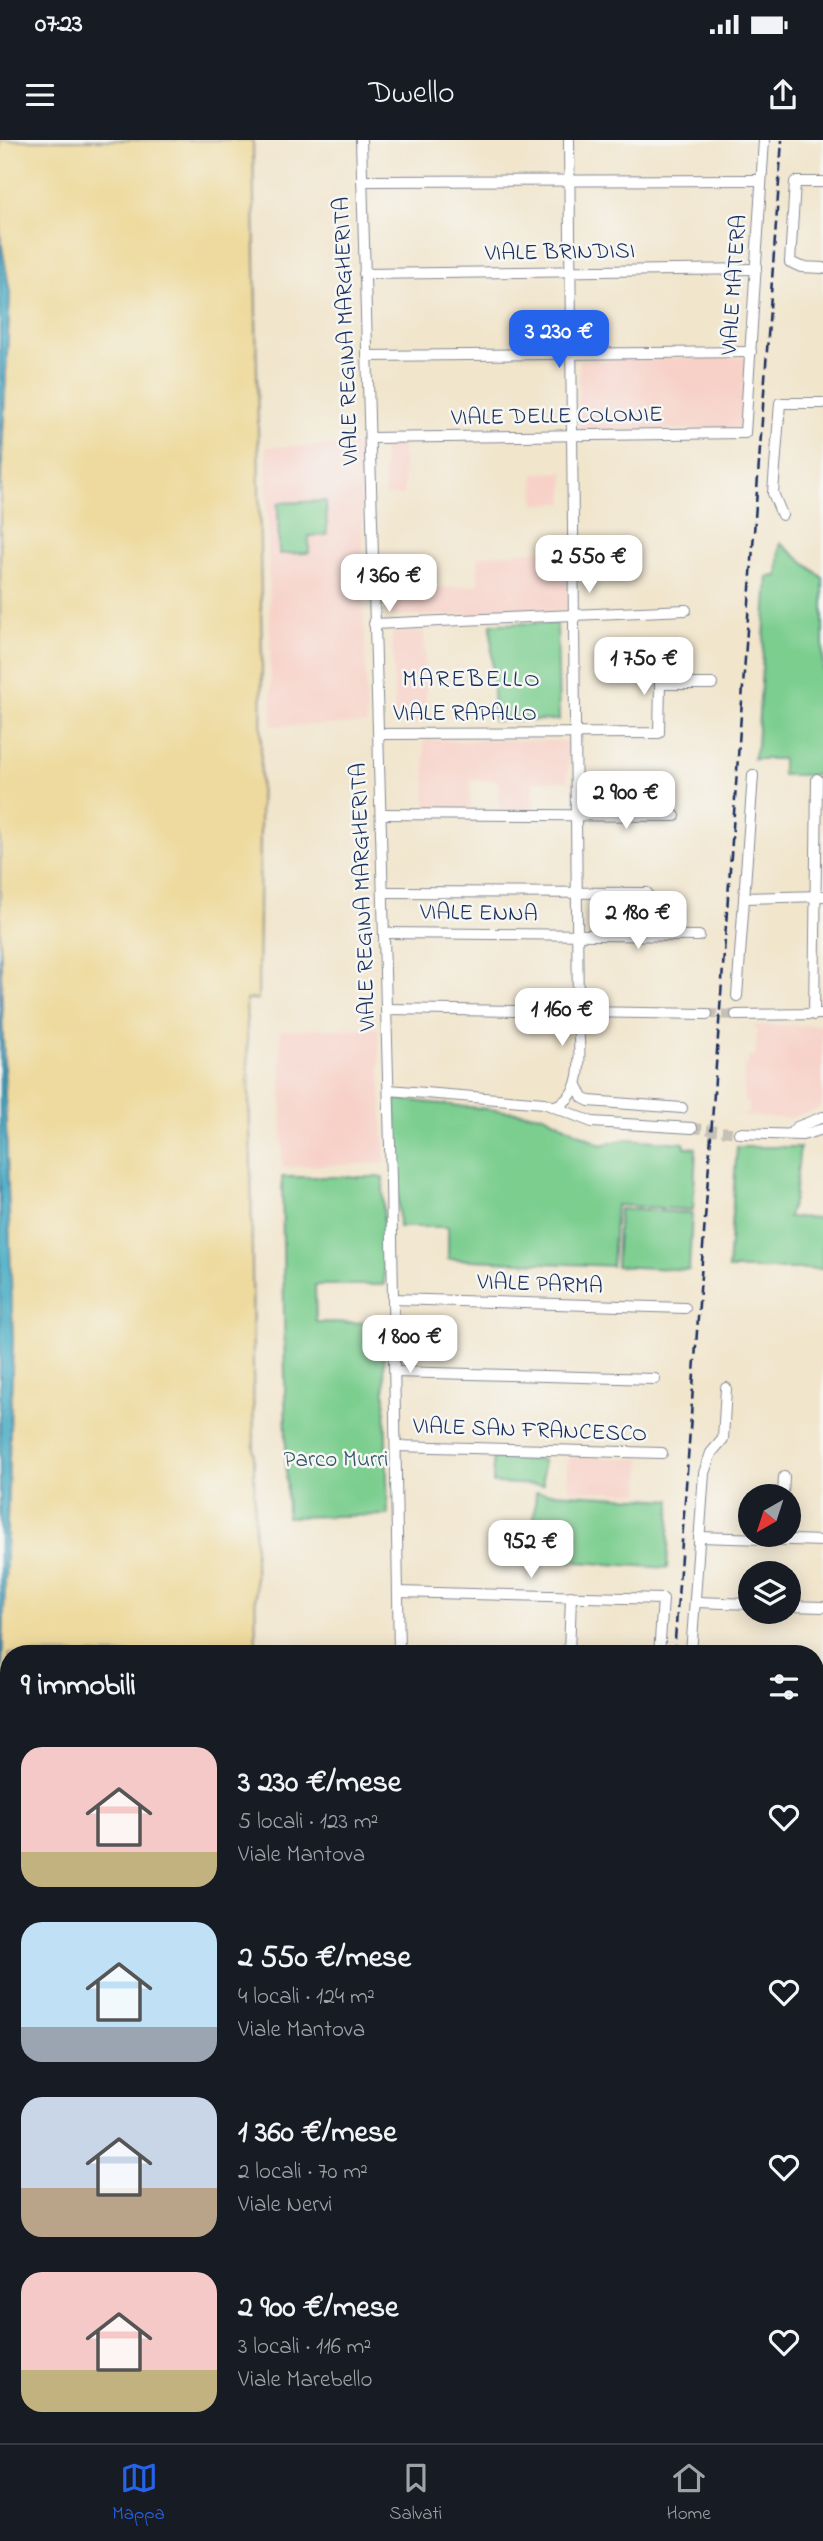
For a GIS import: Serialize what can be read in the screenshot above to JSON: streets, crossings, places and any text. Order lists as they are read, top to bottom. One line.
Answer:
{"streets":{"street":["VIALE BRINDISI","VIALE MATERA","VIALE REGINA MARGHERITA","VIALE DELLE COLONIE","VIALE RAPALLO","VIALE ENNA","VIALE PARMA","VIALE SAN FRANCESCO"]},"crossings":[["VIALE BRINDISI","VIALE MATERA"],["VIALE BRINDISI","VIALE REGINA MARGHERITA"],["VIALE MATERA","VIALE DELLE COLONIE"],["VIALE REGINA MARGHERITA","VIALE DELLE COLONIE"],["VIALE REGINA MARGHERITA","VIALE RAPALLO"],["VIALE REGINA MARGHERITA","VIALE ENNA"],["VIALE REGINA MARGHERITA","VIALE PARMA"],["VIALE REGINA MARGHERITA","VIALE SAN FRANCESCO"]],"districts":["MAREBELLO"],"parks":["Parco Murri"],"north":"bottom left","page":{"status":"07:23","header":"Dwello","price":["3 230 €","2 550 €","1 360 €","1 750 €","2 900 €","2 180 €","1 160 €","1 800 €","952 €"],"heading":"9 immobili","list":[{"name":"3 230 €/mese","note":"5 locali · 123 m² · Viale Mantova"},{"name":"2 550 €/mese","note":"4 locali · 124 m² · Viale Mantova"},{"name":"1 360 €/mese","note":"2 locali · 70 m² · Viale Nervi"},{"name":"2 900 €/mese","note":"3 locali · 116 m² · Viale Marebello"}],"tabs":["Mappa","Salvati","Home"]}}
